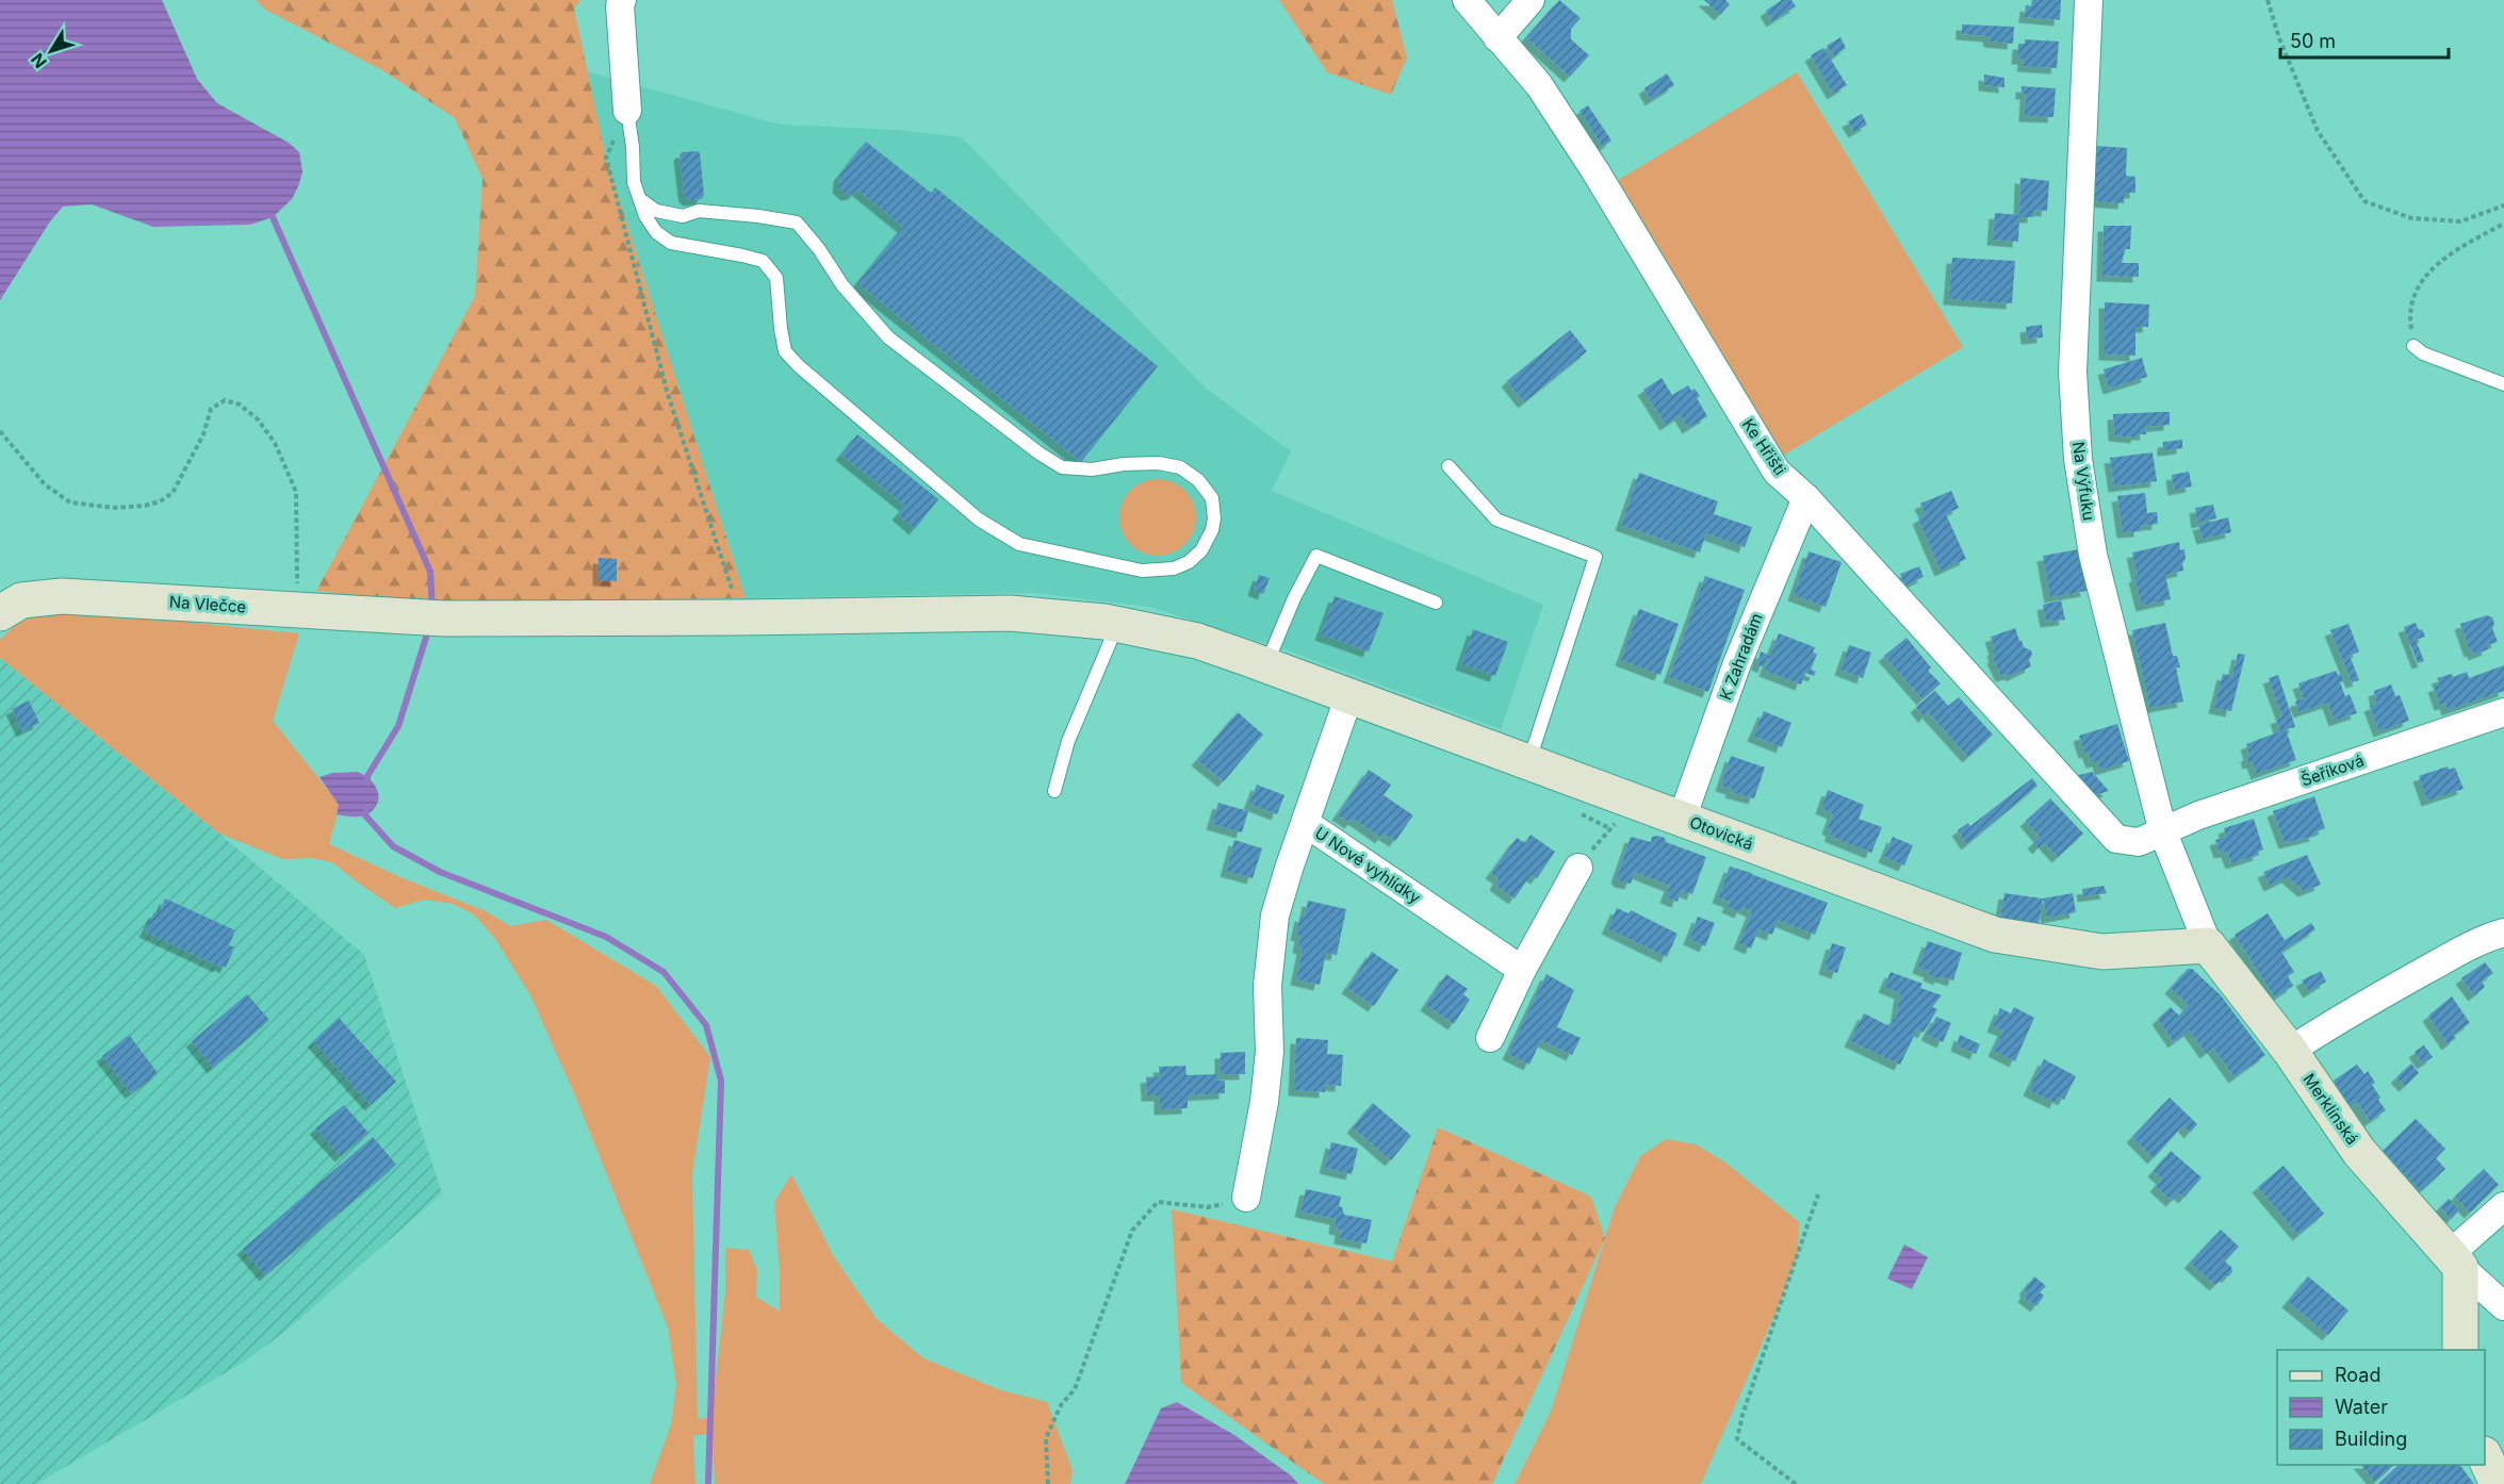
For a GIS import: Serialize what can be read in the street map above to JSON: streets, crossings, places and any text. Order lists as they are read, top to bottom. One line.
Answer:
{"streets":{"street":["Ke Hřišti","Na Výfuku","Na Vlečce","K Zahradám","Šeříková","Otovická","U Nové vyhlídky","Merklínská"]},"crossings":[["Ke Hřišti","Na Výfuku"],["Ke Hřišti","K Zahradám"],["Ke Hřišti","Šeříková"],["Na Výfuku","Šeříková"],["Na Výfuku","Otovická"],["Na Výfuku","Merklínská"],["Na Vlečce","Otovická"],["K Zahradám","Otovická"],["Otovická","Merklínská"]],"legend":["Road","Water","Building"],"scale_bar":"50 m","north":"bottom left"}
